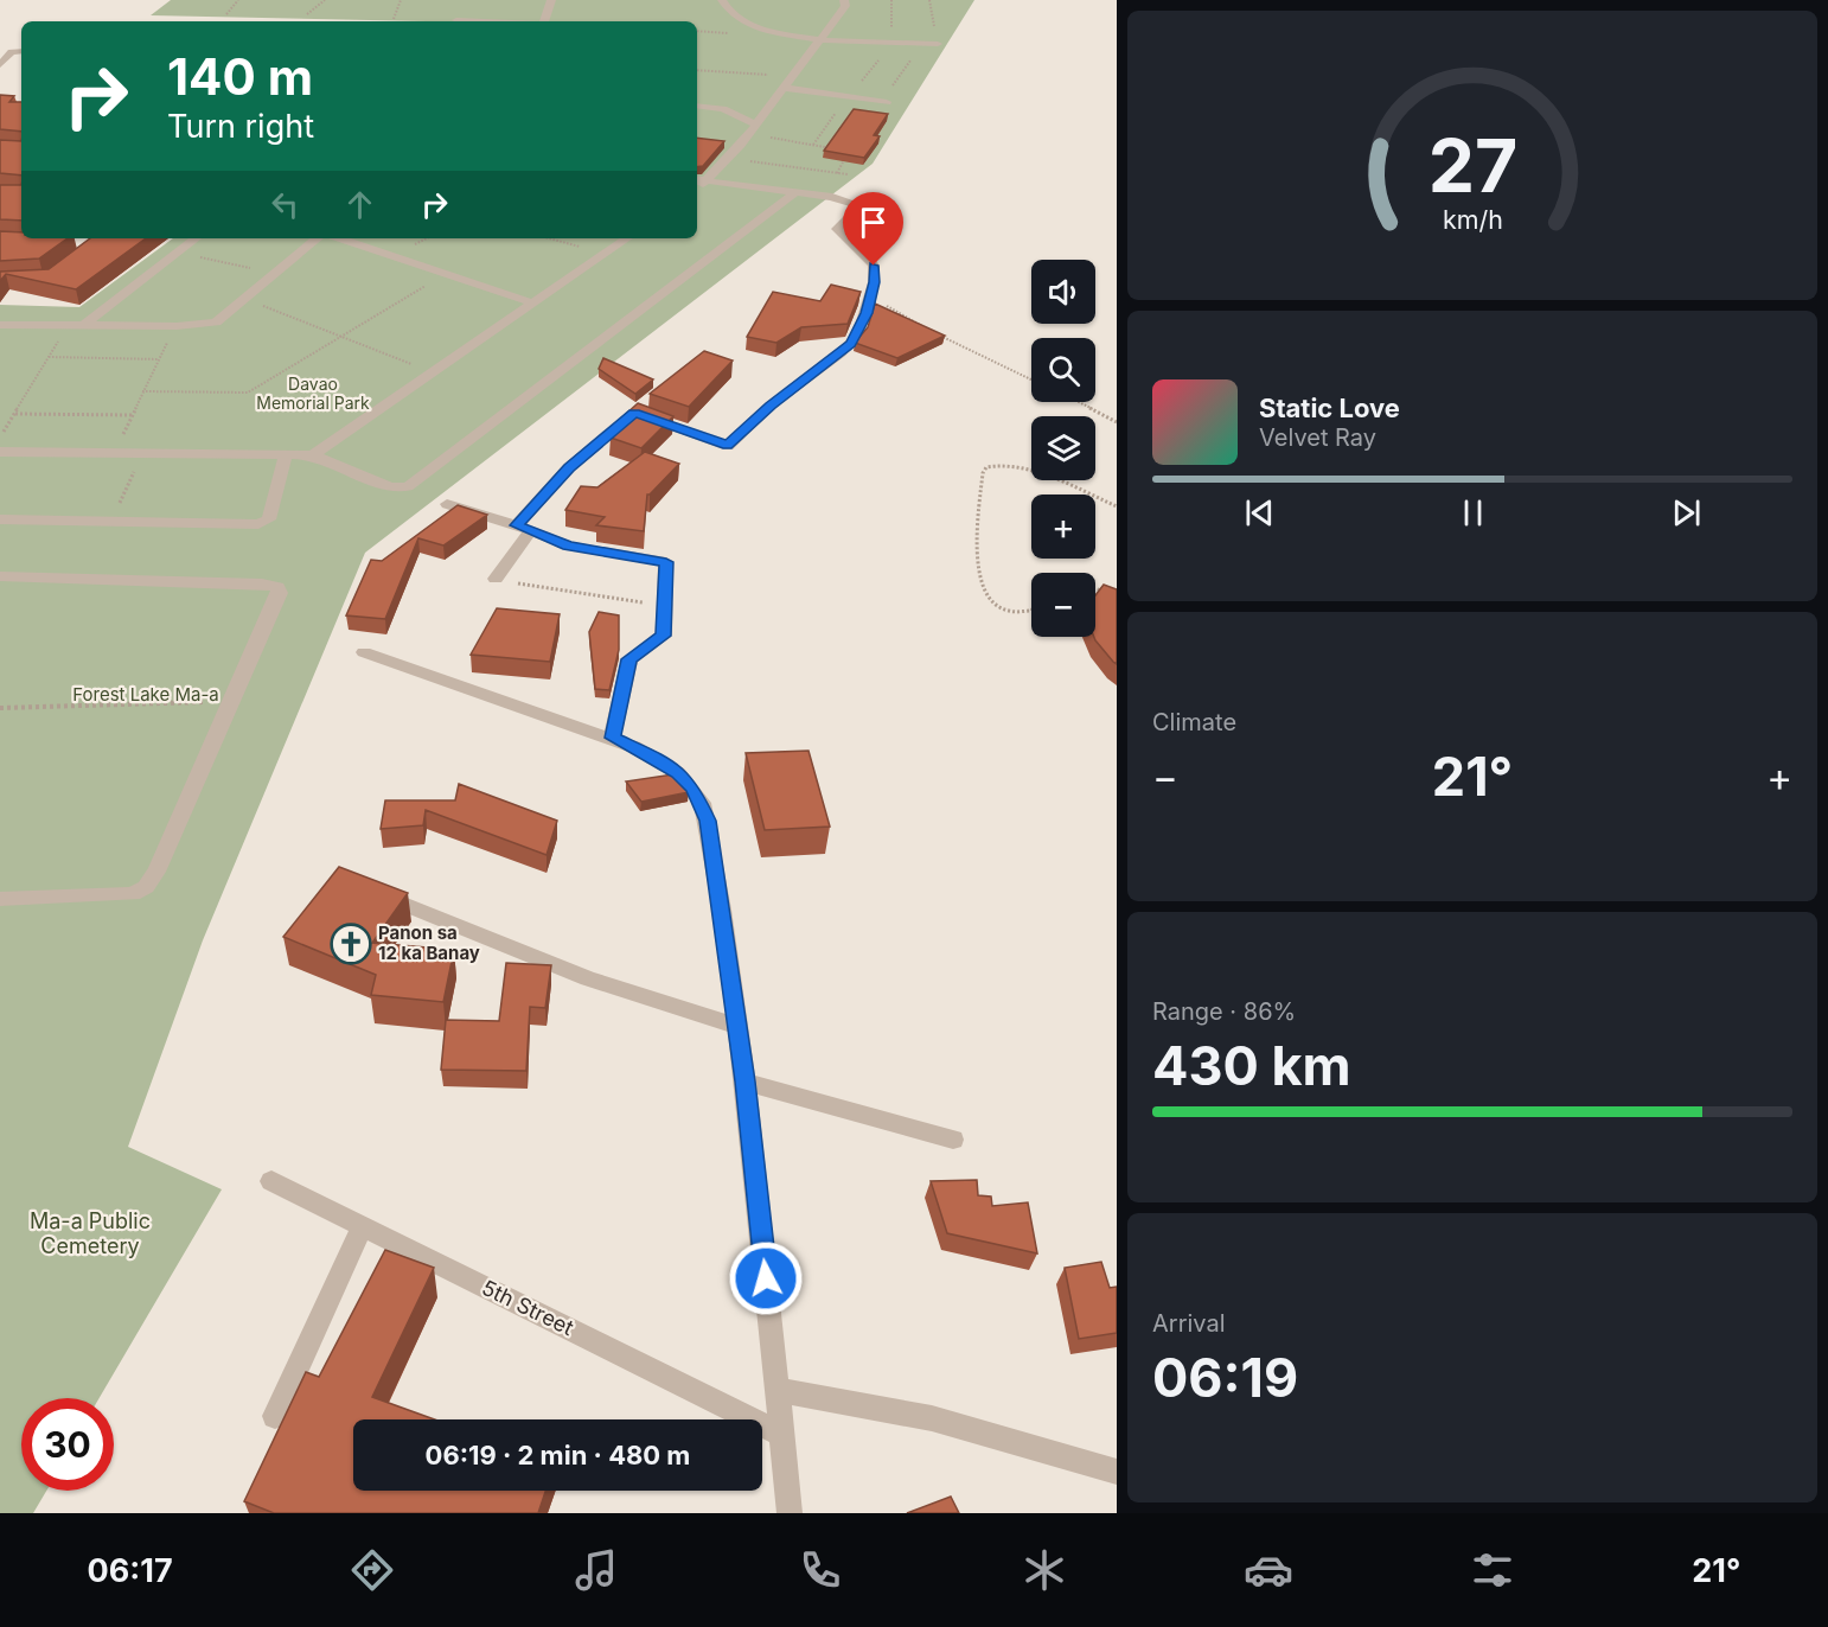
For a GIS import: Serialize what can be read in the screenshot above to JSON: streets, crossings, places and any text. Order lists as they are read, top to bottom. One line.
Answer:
{"streets":{"street":["5th Street"]},"parks":["Davao Memorial Park","Forest Lake Ma-a","Ma-a Public Cemetery"],"places":{"church":["Panon sa 12 ka Banay"]},"page":{"turn":["140 m","Turn right"],"map_buttons":["+","−"],"song":["Static Love","Velvet Ray"],"tile":["Climate",["Range · 86%","430 km"],["Arrival","06:19"]],"heat":["−","21°","+"],"limit":"30","trip":"06:19 · 2 min · 480 m","tabs":["06:17","21°"],"gauge":["27","km/h"]}}
